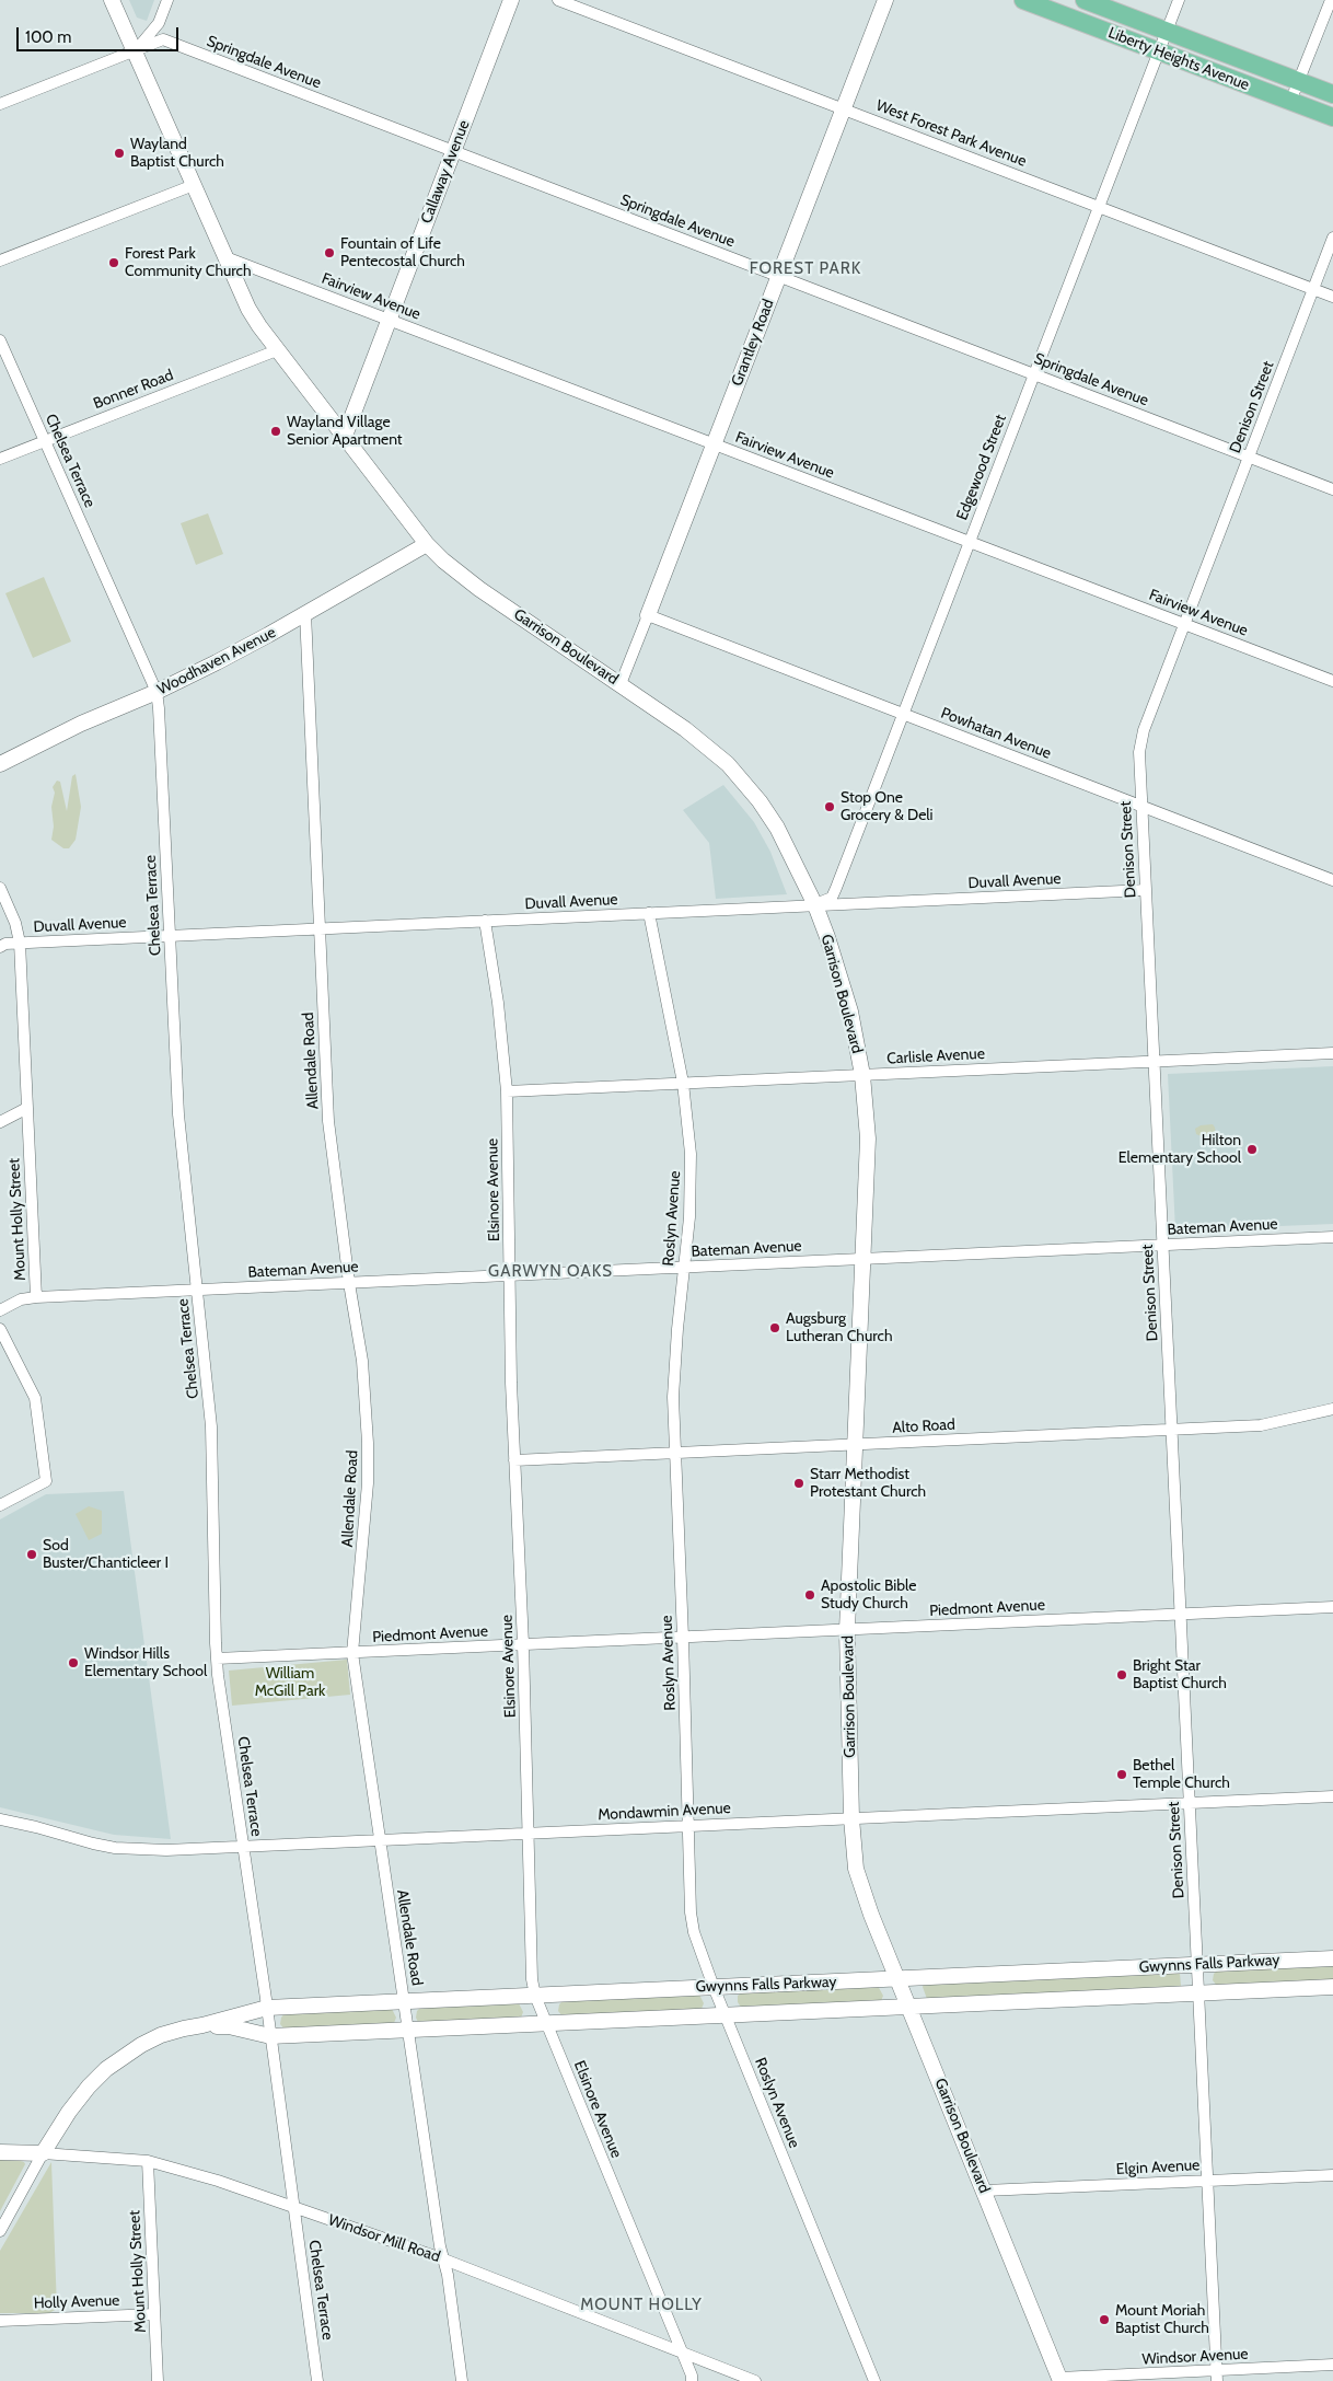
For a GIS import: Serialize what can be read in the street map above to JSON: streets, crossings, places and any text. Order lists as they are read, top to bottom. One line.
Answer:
{"streets":{"main road":["Liberty Heights Avenue","Callaway Avenue","Grantley Road","Garrison Boulevard","Woodhaven Avenue","Gwynns Falls Parkway","Windsor Mill Road"],"street":["Springdale Avenue","West Forest Park Avenue","Fairview Avenue","Bonner Road","Denison Street","Chelsea Terrace","Edgewood Street","Powhatan Avenue","Duvall Avenue","Carlisle Avenue","Allendale Road","Elsinore Avenue","Roslyn Avenue","Mount Holly Street","Bateman Avenue","Alto Road","Piedmont Avenue","Mondawmin Avenue","Elgin Avenue","Holly Avenue","Windsor Avenue"]},"crossings":[["Liberty Heights Avenue","Edgewood Street"],["Springdale Avenue","Callaway Avenue"],["Springdale Avenue","Grantley Road"],["Springdale Avenue","Denison Street"],["Springdale Avenue","Edgewood Street"],["Springdale Avenue","Garrison Boulevard"],["West Forest Park Avenue","Grantley Road"],["West Forest Park Avenue","Denison Street"],["West Forest Park Avenue","Edgewood Street"],["Callaway Avenue","Fairview Avenue"],["Callaway Avenue","Garrison Boulevard"],["Fairview Avenue","Grantley Road"],["Fairview Avenue","Denison Street"],["Fairview Avenue","Edgewood Street"],["Fairview Avenue","Garrison Boulevard"],["Grantley Road","Garrison Boulevard"],["Grantley Road","Powhatan Avenue"],["Bonner Road","Chelsea Terrace"],["Bonner Road","Garrison Boulevard"],["Denison Street","Powhatan Avenue"],["Denison Street","Duvall Avenue"],["Denison Street","Carlisle Avenue"],["Denison Street","Bateman Avenue"],["Denison Street","Alto Road"],["Denison Street","Piedmont Avenue"],["Denison Street","Mondawmin Avenue"],["Denison Street","Gwynns Falls Parkway"],["Denison Street","Elgin Avenue"],["Denison Street","Windsor Avenue"],["Chelsea Terrace","Woodhaven Avenue"],["Chelsea Terrace","Duvall Avenue"],["Chelsea Terrace","Bateman Avenue"],["Chelsea Terrace","Piedmont Avenue"],["Chelsea Terrace","Mondawmin Avenue"],["Chelsea Terrace","Gwynns Falls Parkway"],["Chelsea Terrace","Windsor Mill Road"],["Edgewood Street","Garrison Boulevard"],["Edgewood Street","Powhatan Avenue"],["Edgewood Street","Duvall Avenue"],["Garrison Boulevard","Woodhaven Avenue"],["Garrison Boulevard","Duvall Avenue"],["Garrison Boulevard","Carlisle Avenue"],["Garrison Boulevard","Bateman Avenue"],["Garrison Boulevard","Alto Road"],["Garrison Boulevard","Piedmont Avenue"],["Garrison Boulevard","Mondawmin Avenue"],["Garrison Boulevard","Gwynns Falls Parkway"],["Garrison Boulevard","Elgin Avenue"],["Garrison Boulevard","Windsor Avenue"],["Woodhaven Avenue","Allendale Road"],["Duvall Avenue","Allendale Road"],["Duvall Avenue","Elsinore Avenue"],["Duvall Avenue","Roslyn Avenue"],["Duvall Avenue","Mount Holly Street"],["Carlisle Avenue","Elsinore Avenue"],["Carlisle Avenue","Roslyn Avenue"],["Allendale Road","Bateman Avenue"],["Allendale Road","Piedmont Avenue"],["Allendale Road","Mondawmin Avenue"],["Allendale Road","Gwynns Falls Parkway"],["Allendale Road","Windsor Mill Road"],["Elsinore Avenue","Bateman Avenue"],["Elsinore Avenue","Alto Road"],["Elsinore Avenue","Piedmont Avenue"],["Elsinore Avenue","Mondawmin Avenue"],["Elsinore Avenue","Gwynns Falls Parkway"],["Elsinore Avenue","Windsor Mill Road"],["Roslyn Avenue","Bateman Avenue"],["Roslyn Avenue","Alto Road"],["Roslyn Avenue","Piedmont Avenue"],["Roslyn Avenue","Mondawmin Avenue"],["Roslyn Avenue","Gwynns Falls Parkway"],["Mount Holly Street","Bateman Avenue"],["Mount Holly Street","Windsor Mill Road"],["Mount Holly Street","Holly Avenue"],["Gwynns Falls Parkway","Windsor Mill Road"]],"districts":["FOREST PARK","GARWYN OAKS","MOUNT HOLLY"],"parks":["William McGill Park"],"places":["Wayland Baptist Church","Fountain of Life Pentecostal Church","Forest Park Community Church","Wayland Village Senior Apartment","Stop One Grocery & Deli","Hilton Elementary School","Augsburg Lutheran Church","Starr Methodist Protestant Church","Sod Buster/Chanticleer I","Apostolic Bible Study Church","Windsor Hills Elementary School","Bright Star Baptist Church","Bethel Temple Church","Mount Moriah Baptist Church"],"scale_bar":"100 m"}
